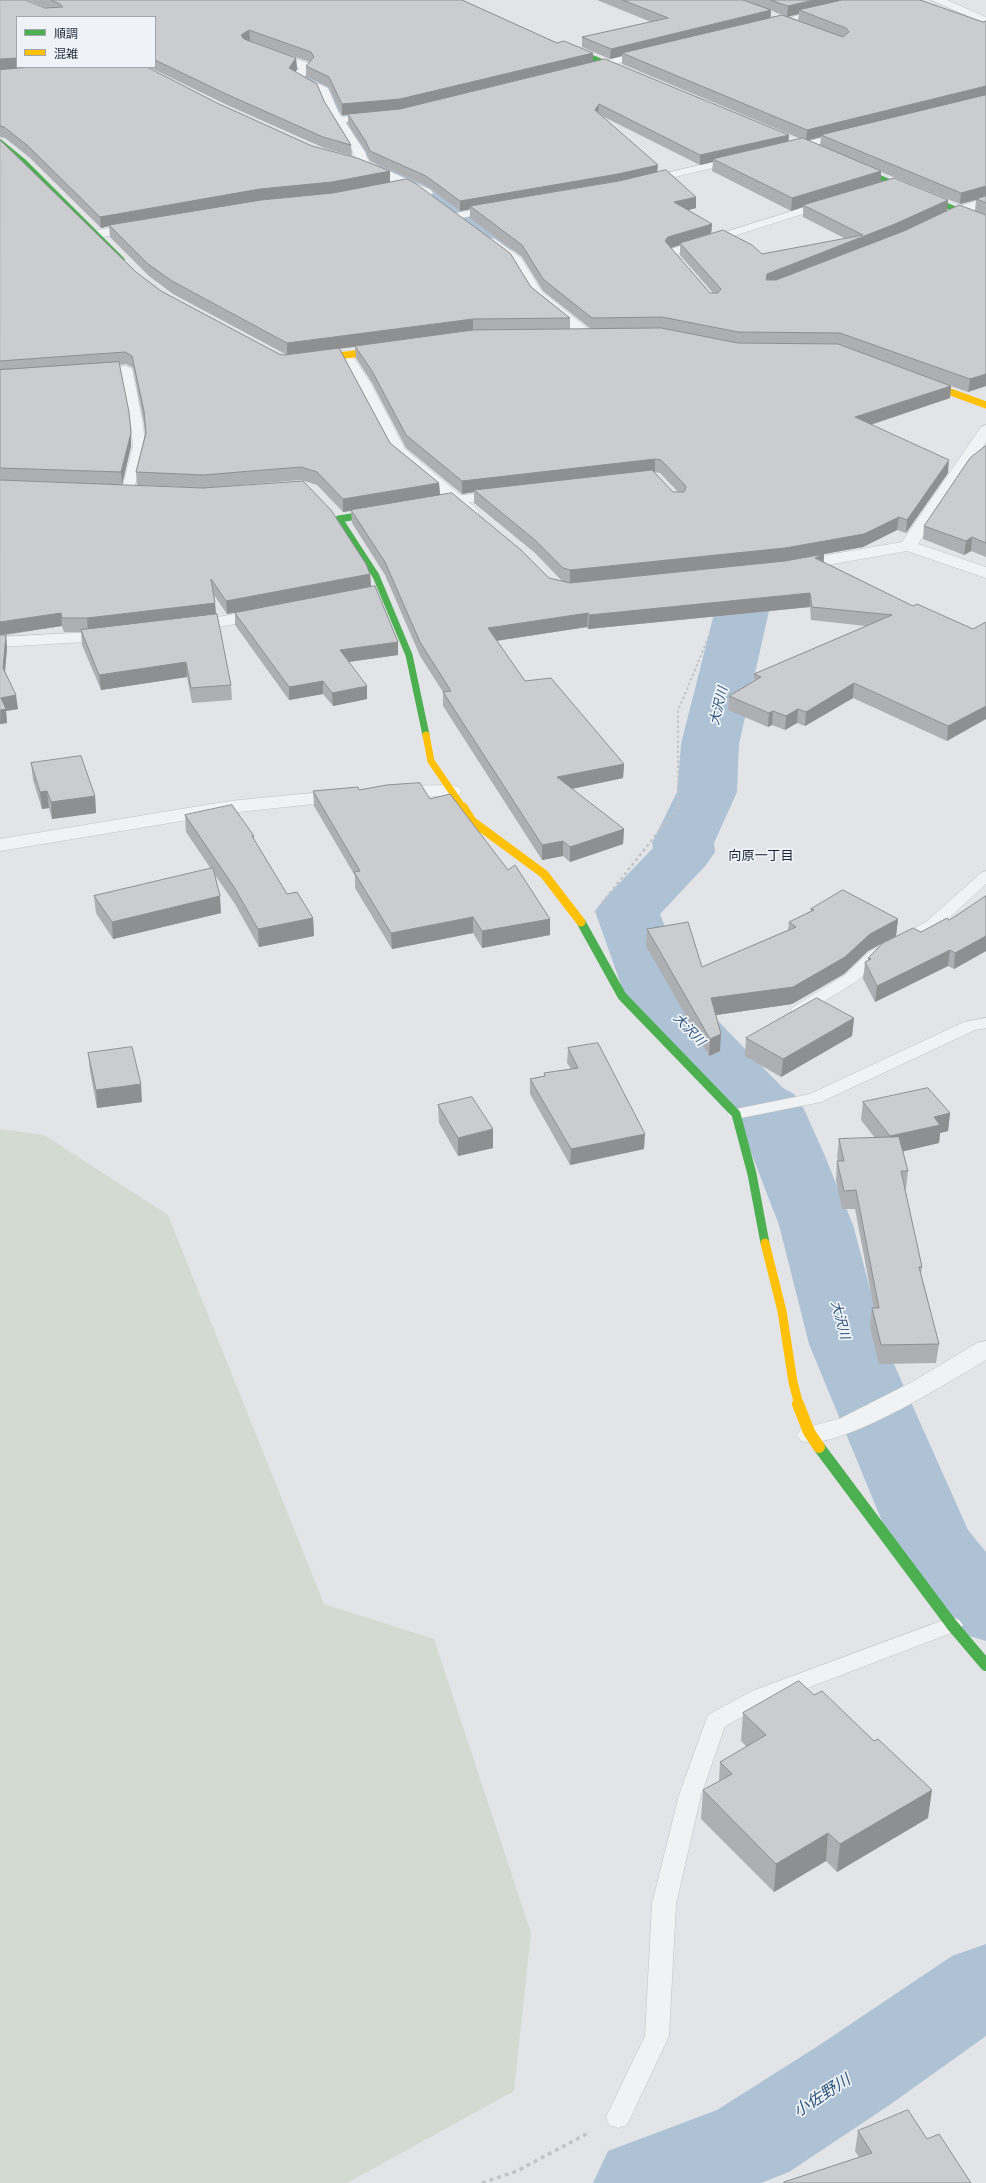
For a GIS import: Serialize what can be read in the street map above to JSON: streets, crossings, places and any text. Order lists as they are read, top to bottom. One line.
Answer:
{"districts":["向原一丁目"],"water":["大沢川","小佐野川"],"legend":["順調","混雑"]}
